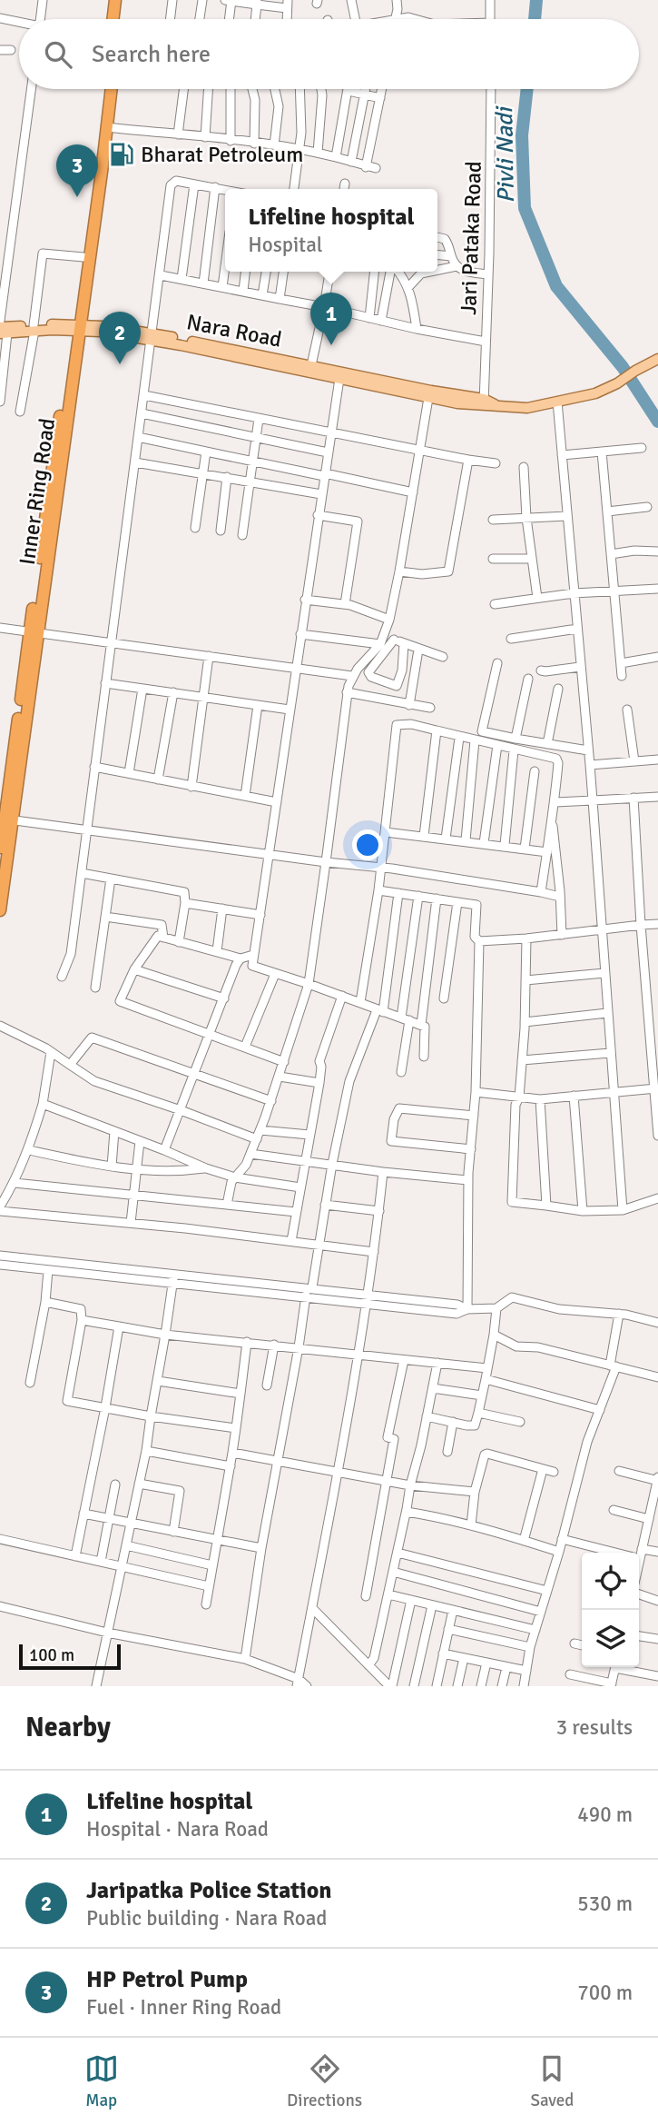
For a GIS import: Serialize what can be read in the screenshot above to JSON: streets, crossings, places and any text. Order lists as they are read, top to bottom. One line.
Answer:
{"streets":{"highway":["Inner Ring Road"],"main road":["Nara Road"],"street":["Jari Pataka Road"]},"crossings":[["Jari Pataka Road","Nara Road"],["Nara Road","Inner Ring Road"]],"water":["Pivli Nadi"],"places":{"fuel station":["Bharat Petroleum"]},"scale_bar":"100 m","page":{"search":"Search here","pins":["3","1","2"],"popup":["Lifeline hospital","Hospital"],"scale":"100 m","heading":["Nearby","3 results"],"list":[{"mark":"1","name":"Lifeline hospital","note":"Hospital · Nara Road","value":"490 m"},{"mark":"2","name":"Jaripatka Police Station","note":"Public building · Nara Road","value":"530 m"},{"mark":"3","name":"HP Petrol Pump","note":"Fuel · Inner Ring Road","value":"700 m"}],"nav":["Map","Directions","Saved"]}}
